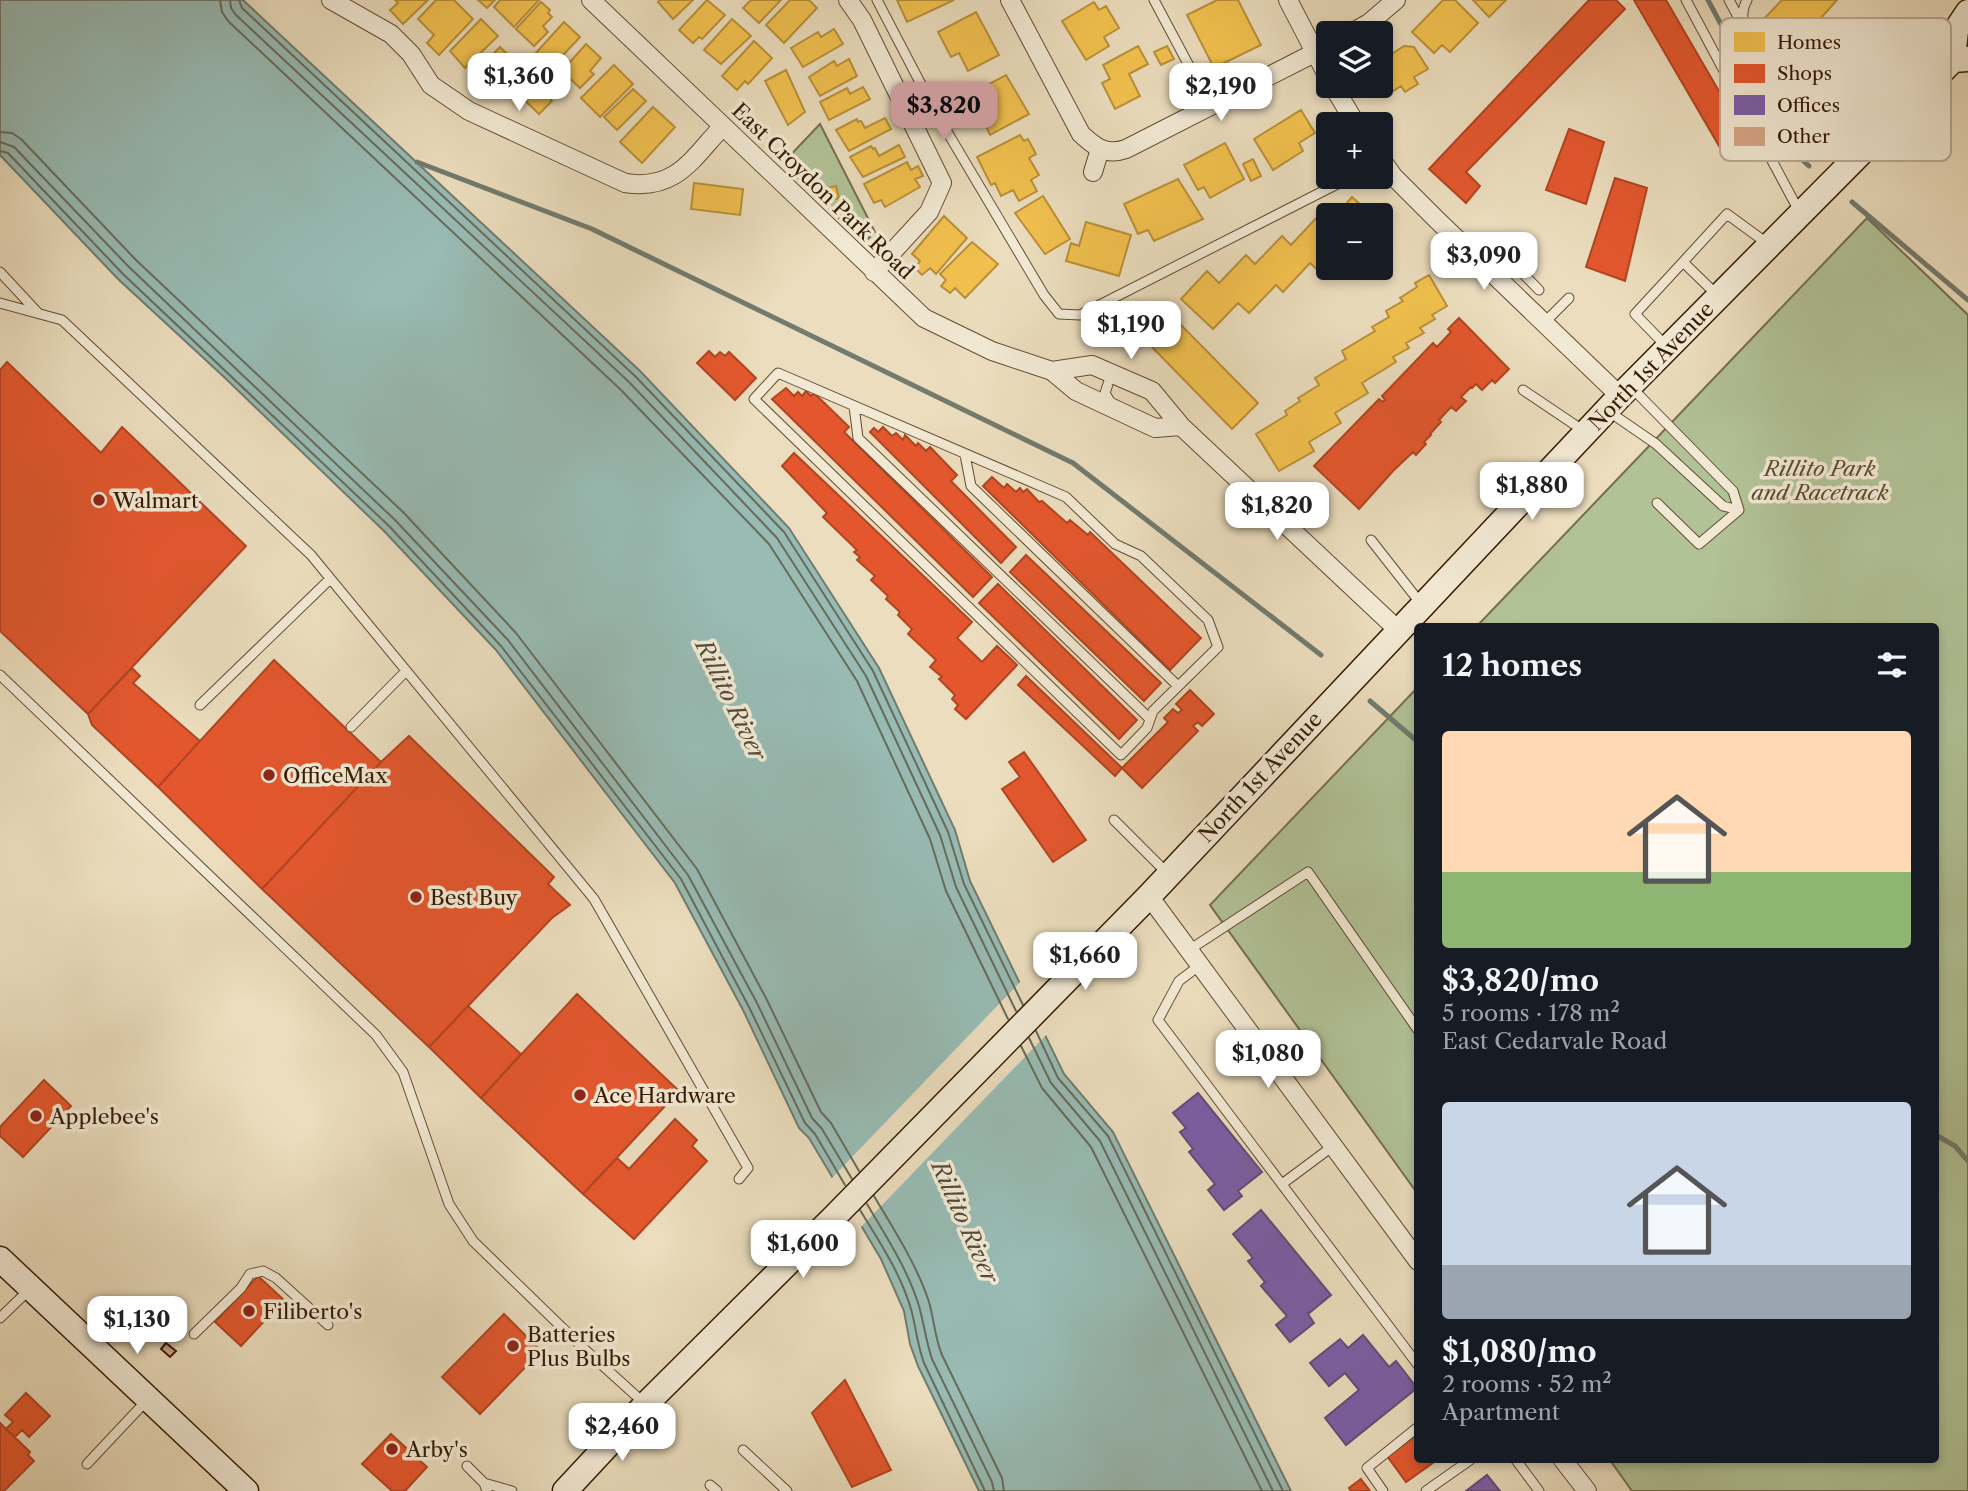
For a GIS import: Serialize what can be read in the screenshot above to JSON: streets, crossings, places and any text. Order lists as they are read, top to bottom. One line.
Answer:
{"streets":{"main road":["North 1st Avenue"],"street":["East Croydon Park Road"]},"crossings":[["East Croydon Park Road","North 1st Avenue"]],"water":["Rillito River"],"parks":["Rillito Park and Racetrack"],"places":["Walmart","OfficeMax","Best Buy","Ace Hardware","Applebee's","Filiberto's","Batteries Plus Bulbs","Arby's"],"legend":["Homes","Shops","Offices","Other"],"page":{"map_buttons":["+","−"],"price":["$1,360","$2,190","$3,820","$3,090","$1,190","$1,880","$1,820","$1,660","$1,080","$1,600","$1,130","$2,460"],"heading":"12 homes","list":[{"name":"$3,820/mo","note":"5 rooms · 178 m² · East Cedarvale Road"},{"name":"$1,080/mo","note":"2 rooms · 52 m² · Apartment"}]}}
